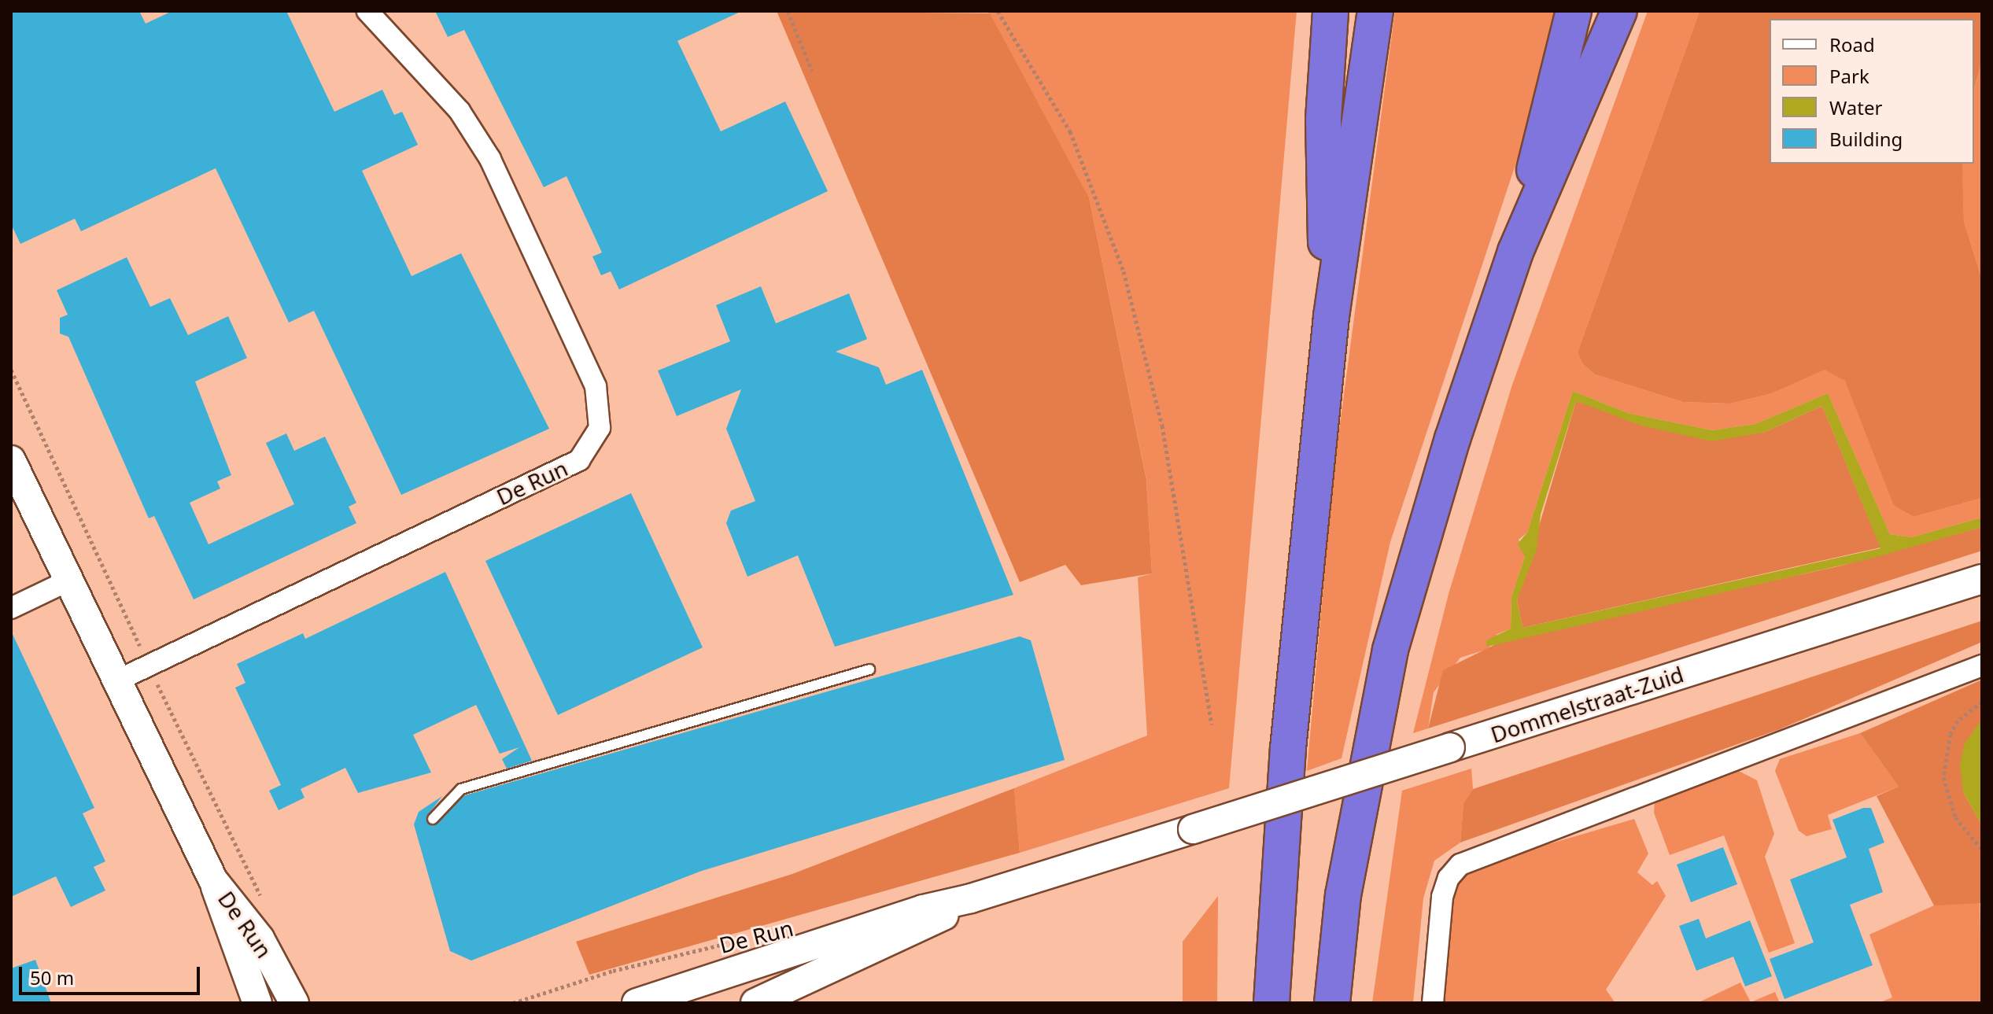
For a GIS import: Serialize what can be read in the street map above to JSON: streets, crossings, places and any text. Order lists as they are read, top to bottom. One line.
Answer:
{"streets":{"main road":["De Run","Dommelstraat-Zuid"]},"crossings":[["De Run","Dommelstraat-Zuid"]],"legend":["Road","Park","Water","Building"],"scale_bar":"50 m"}
